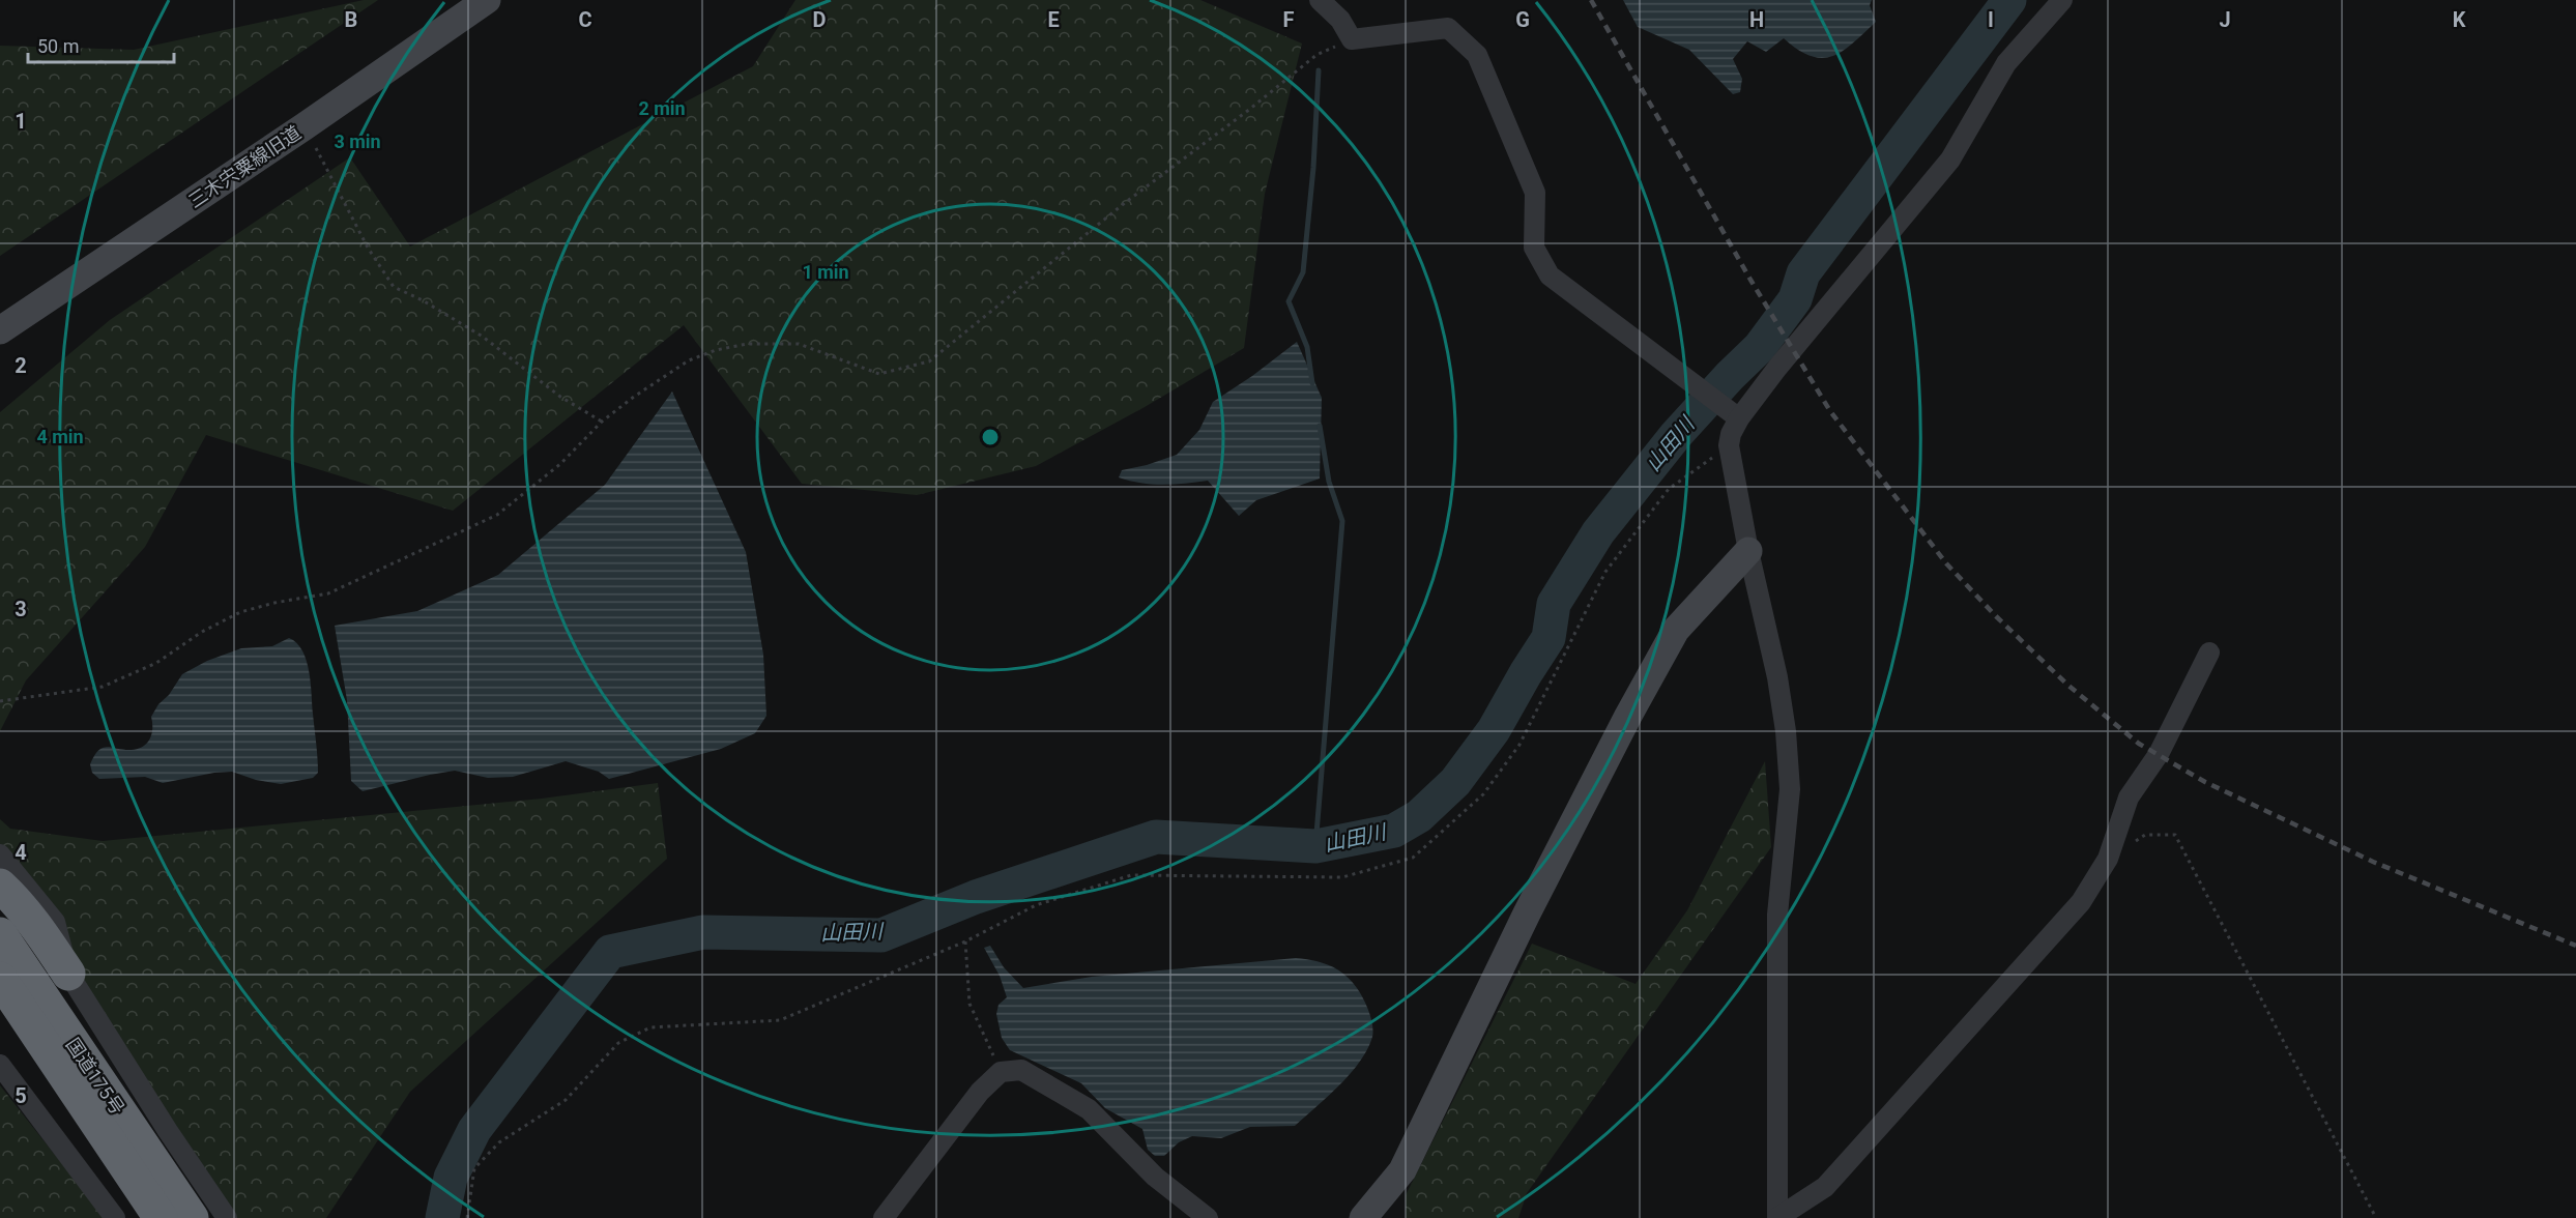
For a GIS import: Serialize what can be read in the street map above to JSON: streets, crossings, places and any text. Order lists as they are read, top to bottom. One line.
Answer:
{"streets":{"highway":["国道175号"],"street":["三木宍粟線旧道"]},"water":["山田川"],"scale_bar":"50 m","grid":{"columns":["B","C","D","E","F","G","H","I","J","K"],"rows":["1","2","3","4","5"]},"rings":["2 min","3 min","1 min","4 min"]}
